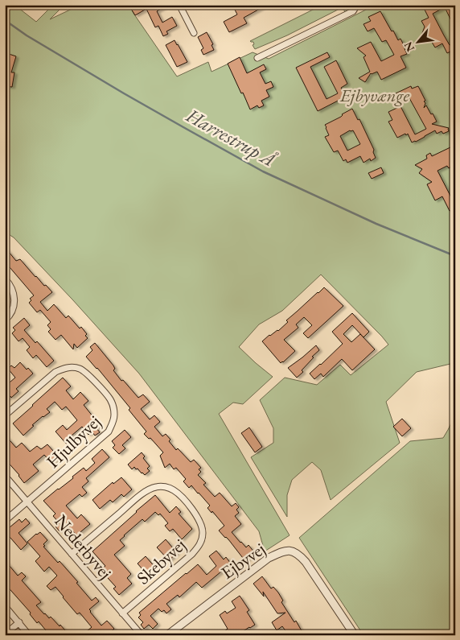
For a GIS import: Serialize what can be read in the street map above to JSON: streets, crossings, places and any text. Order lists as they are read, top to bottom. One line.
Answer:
{"streets":{"street":["Hjulbyvej","Nederbyvej","Ejbyvej","Skebyvej"]},"crossings":[["Hjulbyvej","Nederbyvej"],["Nederbyvej","Skebyvej"]],"water":["Harrestrup Å"],"parks":["Ejbyvænge"],"north":"bottom left"}
